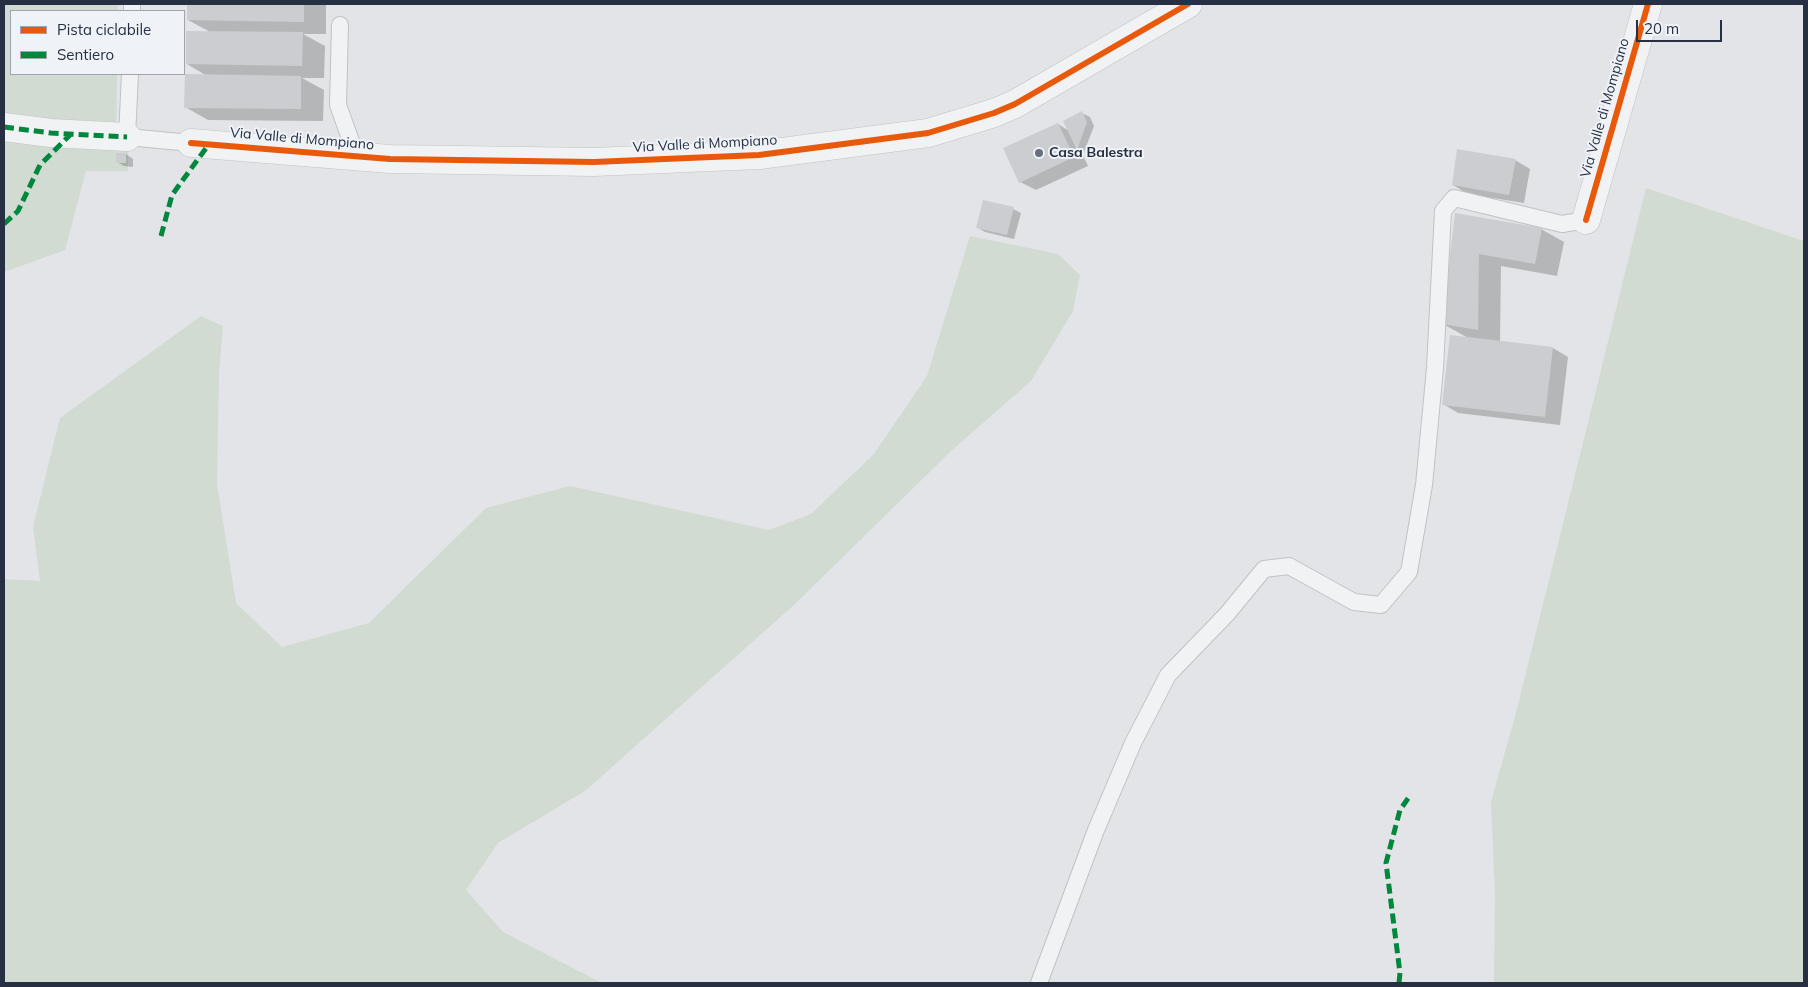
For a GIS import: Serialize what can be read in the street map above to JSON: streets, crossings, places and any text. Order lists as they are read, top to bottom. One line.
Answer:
{"streets":{"street":["Via Valle di Mompiano"]},"places":["Casa Balestra"],"legend":["Pista ciclabile","Sentiero"],"scale_bar":"20 m"}
